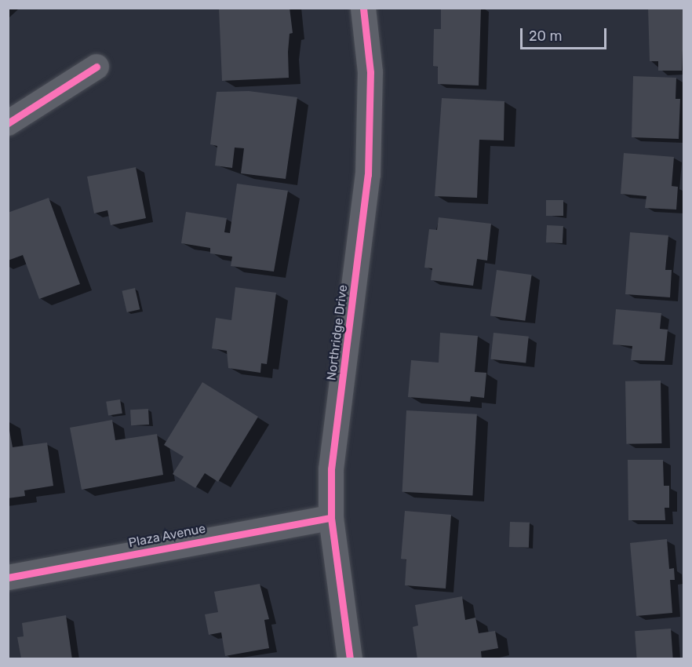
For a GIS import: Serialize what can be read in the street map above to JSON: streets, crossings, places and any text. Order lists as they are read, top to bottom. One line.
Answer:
{"streets":{"street":["Northridge Drive","Plaza Avenue"]},"crossings":[["Northridge Drive","Plaza Avenue"]],"scale_bar":"20 m"}
